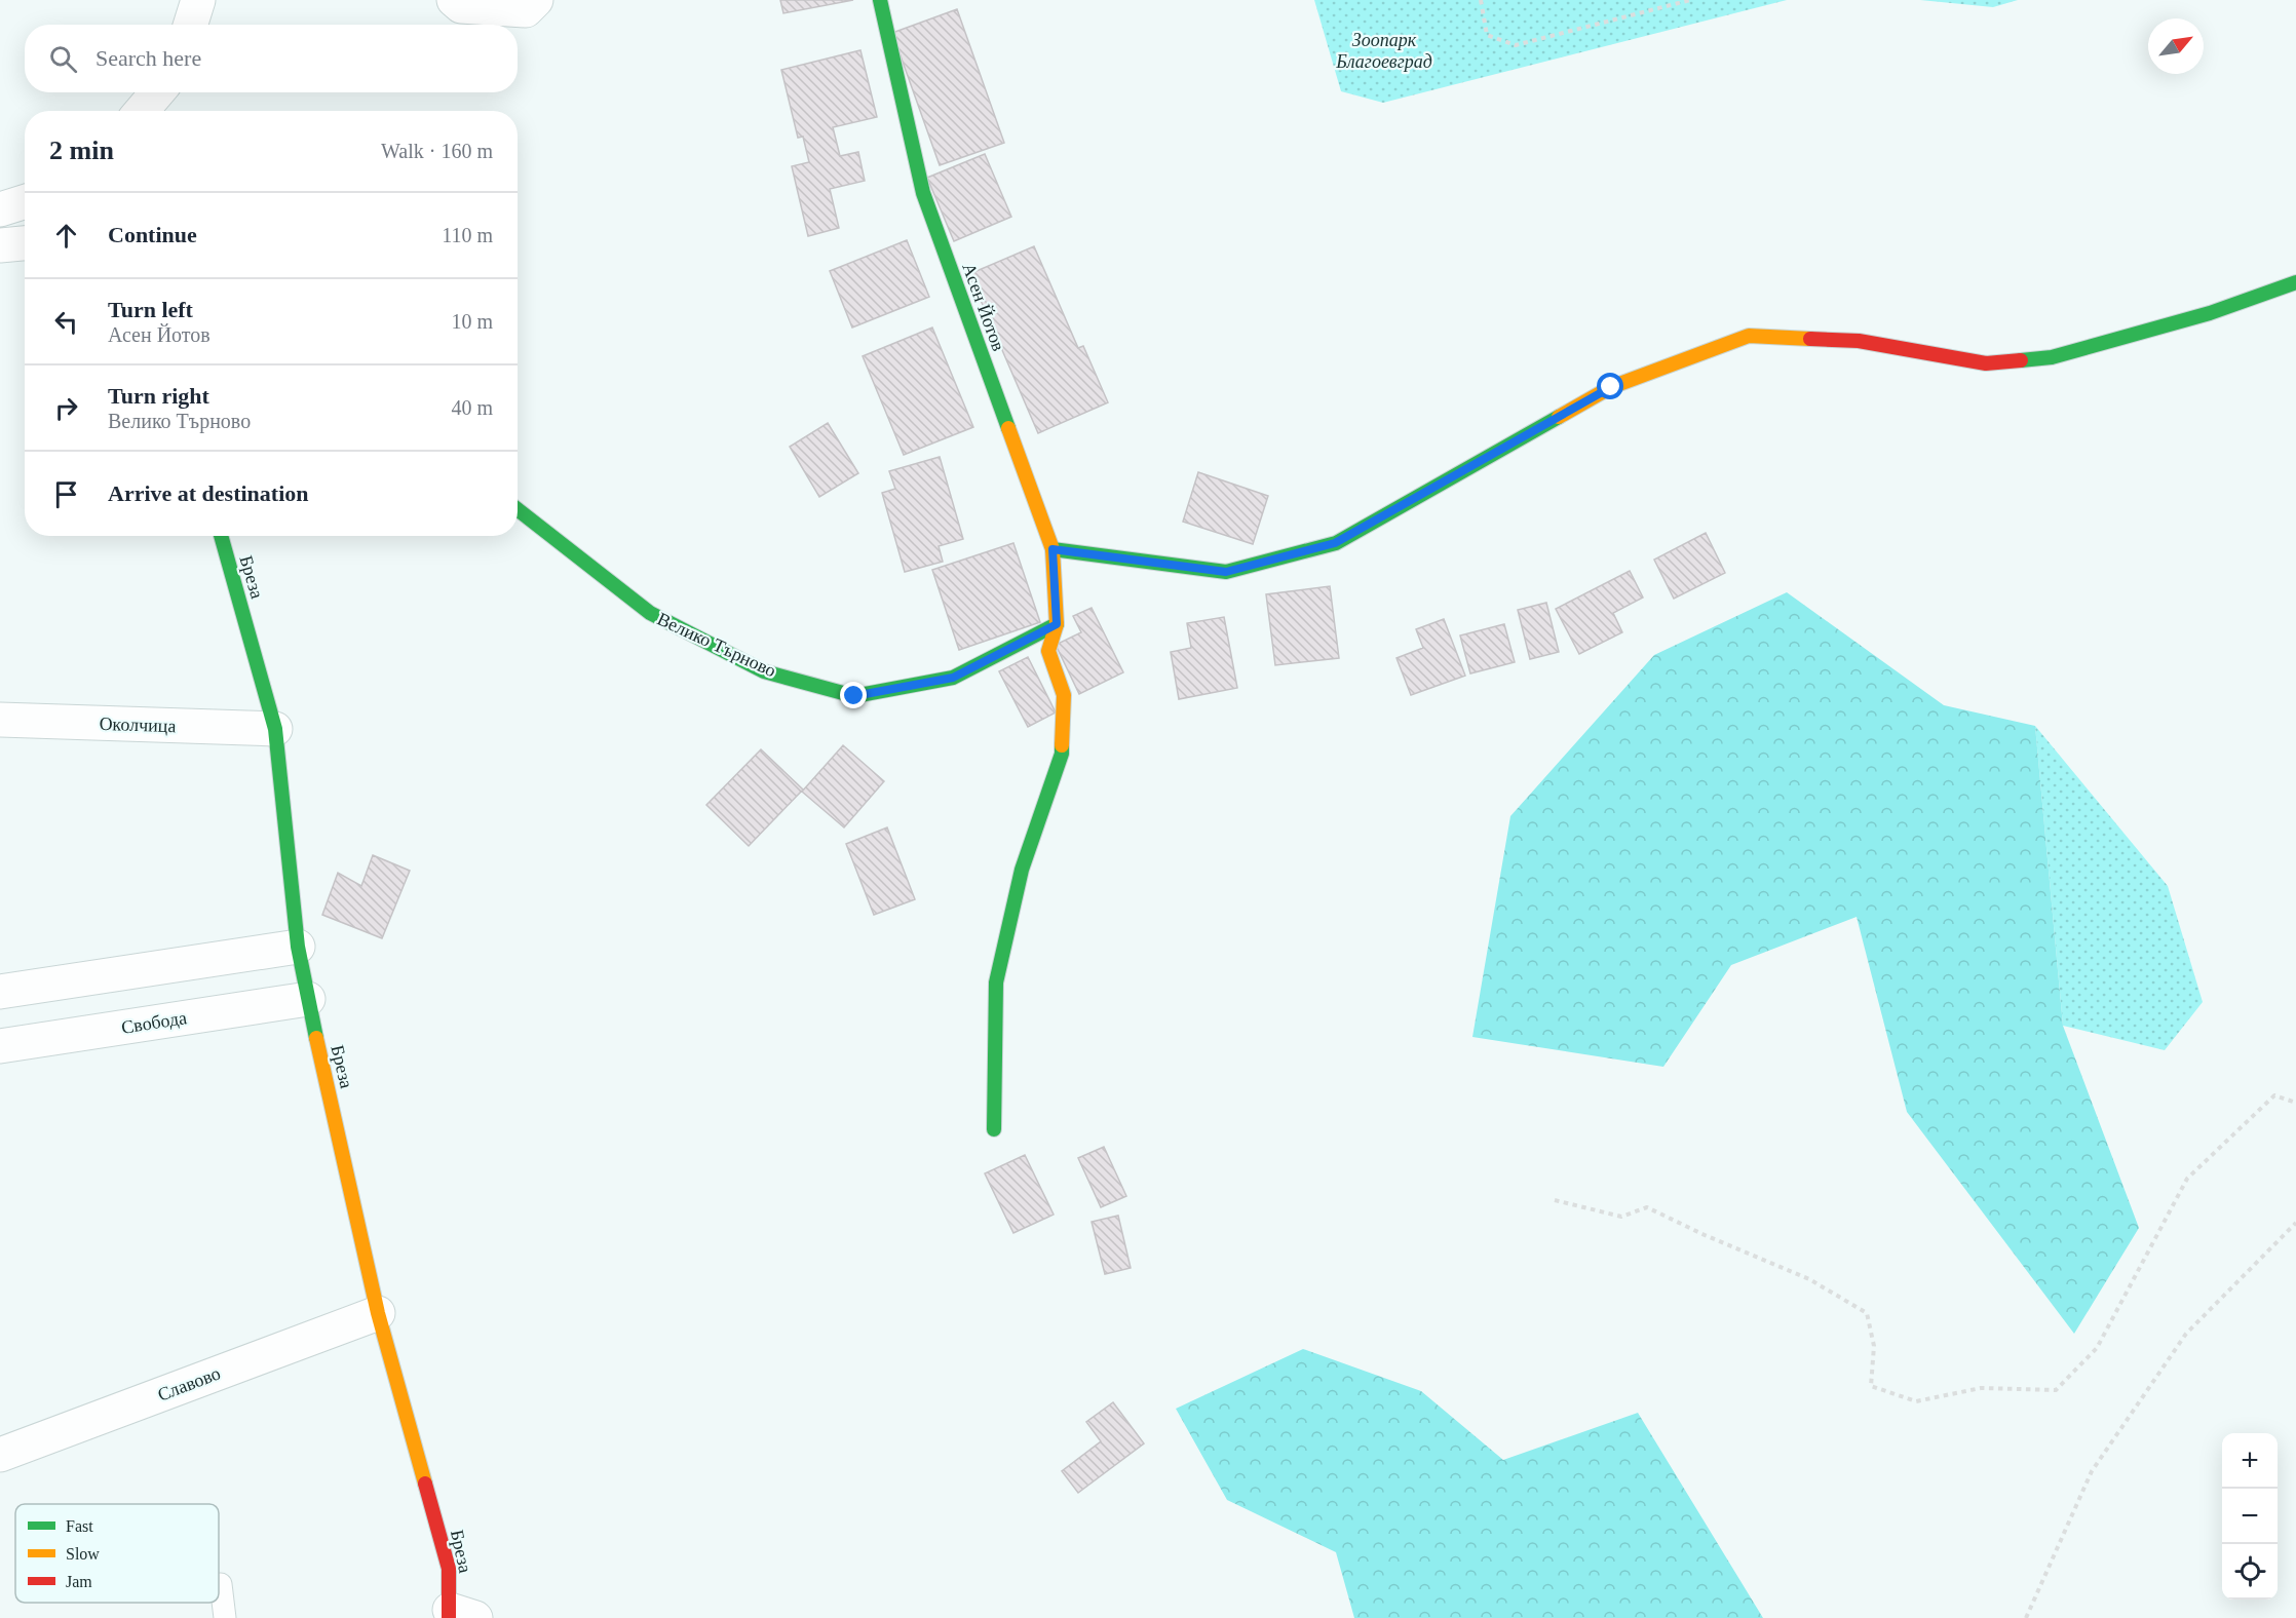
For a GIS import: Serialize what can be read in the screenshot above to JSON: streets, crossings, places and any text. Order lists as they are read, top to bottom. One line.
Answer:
{"streets":{"street":["Асен Йотов","Бреза","Велико Търново","Околчица","Свобода","Славово"]},"crossings":[["Асен Йотов","Велико Търново"],["Бреза","Околчица"],["Бреза","Свобода"],["Бреза","Славово"]],"parks":["Зоопарк Благоевград"],"legend":["Fast","Slow","Jam"],"north":"top right","page":{"search":"Search here","heading":["2 min","Walk · 160 m"],"list":[["Continue","110 m"],["Turn left","Асен Йотов","10 m"],["Turn right","Велико Търново","40 m"],"Arrive at destination"],"map_buttons":["+","−"]}}
